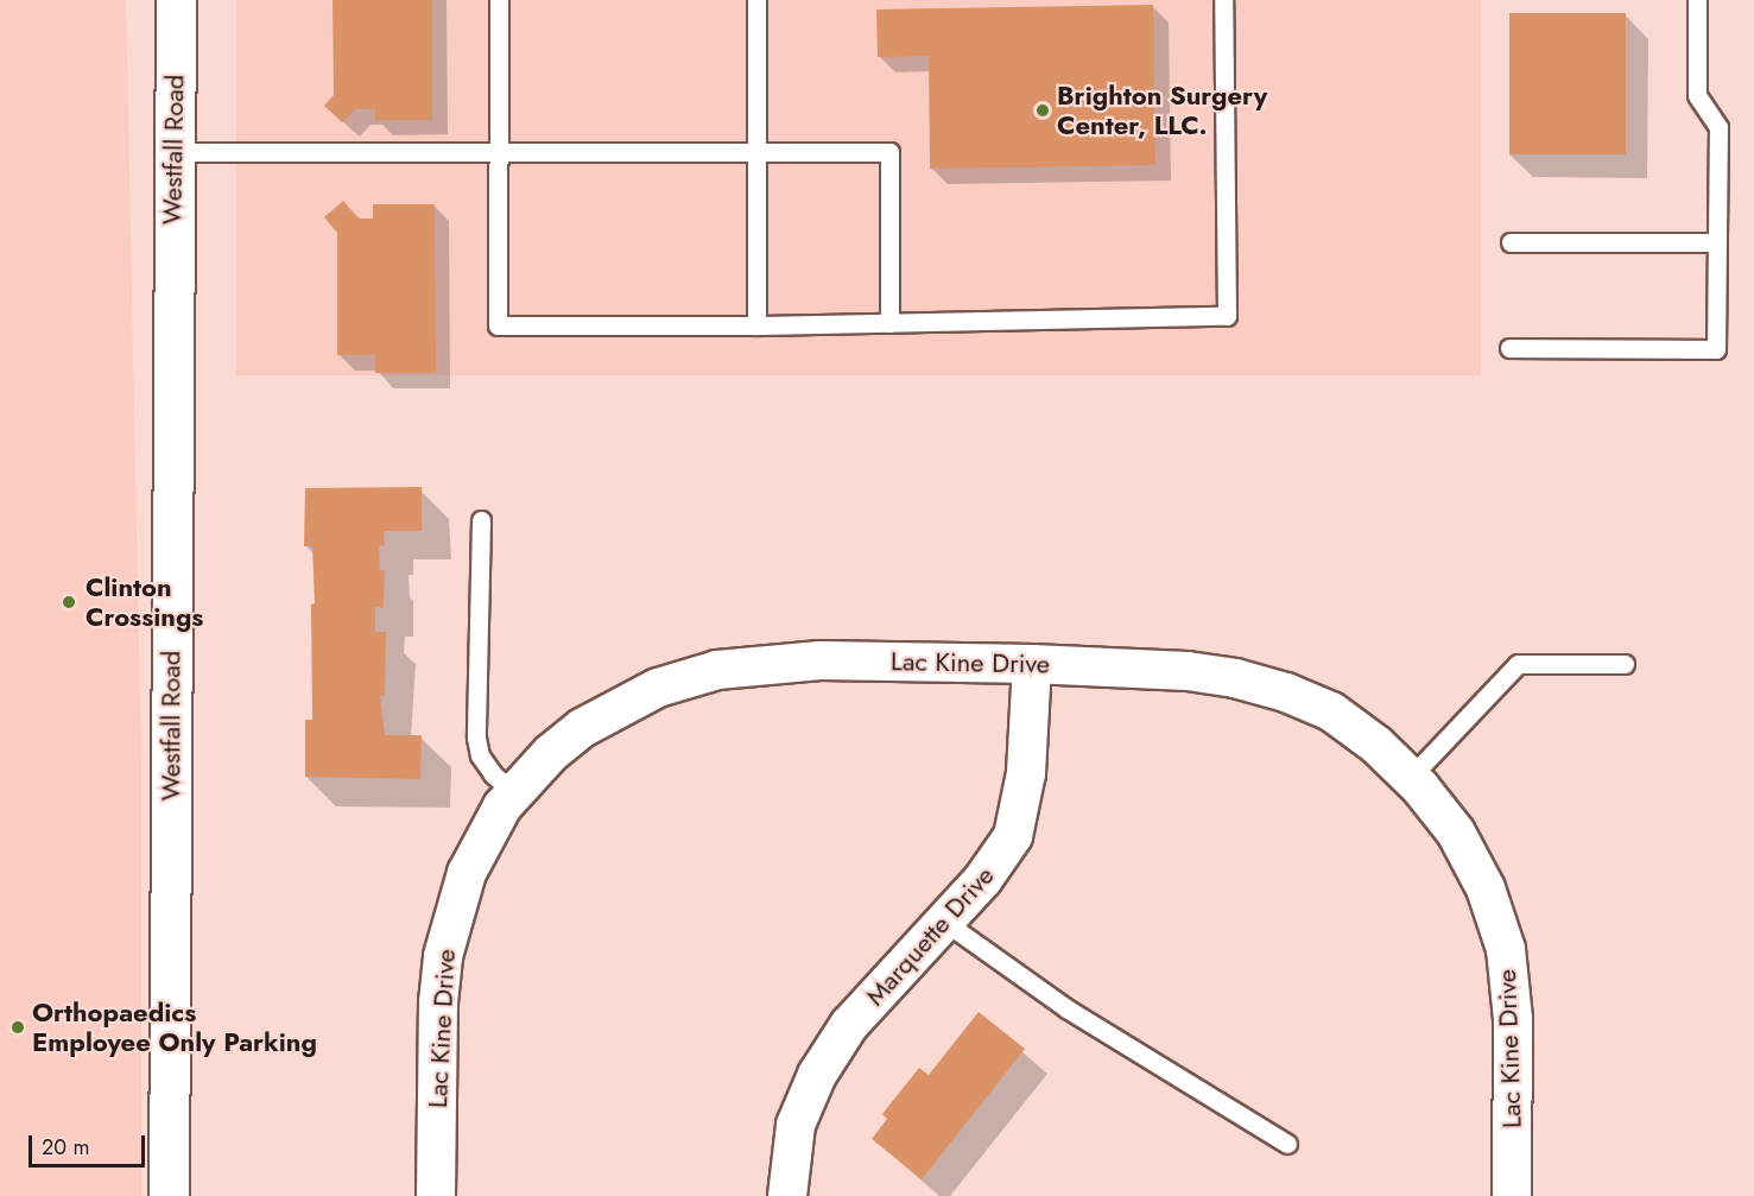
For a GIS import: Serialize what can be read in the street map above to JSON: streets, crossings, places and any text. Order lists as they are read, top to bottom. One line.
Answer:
{"streets":{"street":["Westfall Road","Lac Kine Drive","Marquette Drive"]},"crossings":[["Lac Kine Drive","Marquette Drive"]],"places":["Brighton Surgery Center, LLC.","Clinton Crossings","Orthopaedics Employee Only Parking"],"scale_bar":"20 m"}
